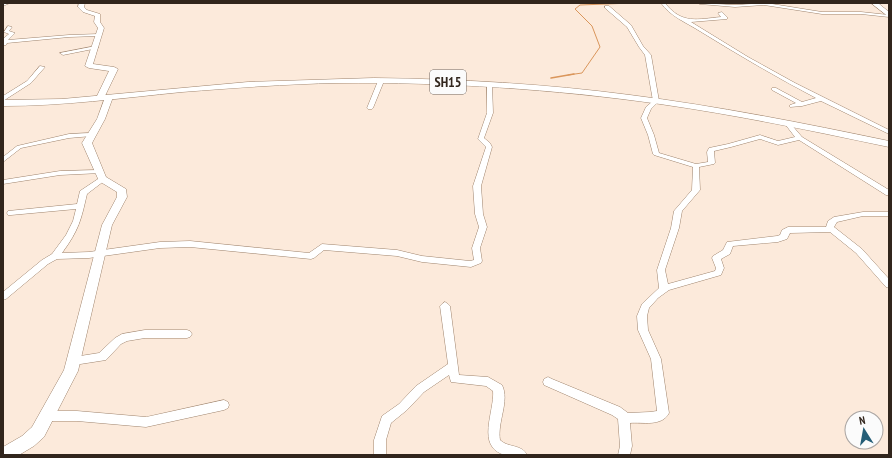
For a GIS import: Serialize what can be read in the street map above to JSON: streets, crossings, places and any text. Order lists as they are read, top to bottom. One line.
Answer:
{"streets":{"main road":["SH15"]},"north":"top"}
